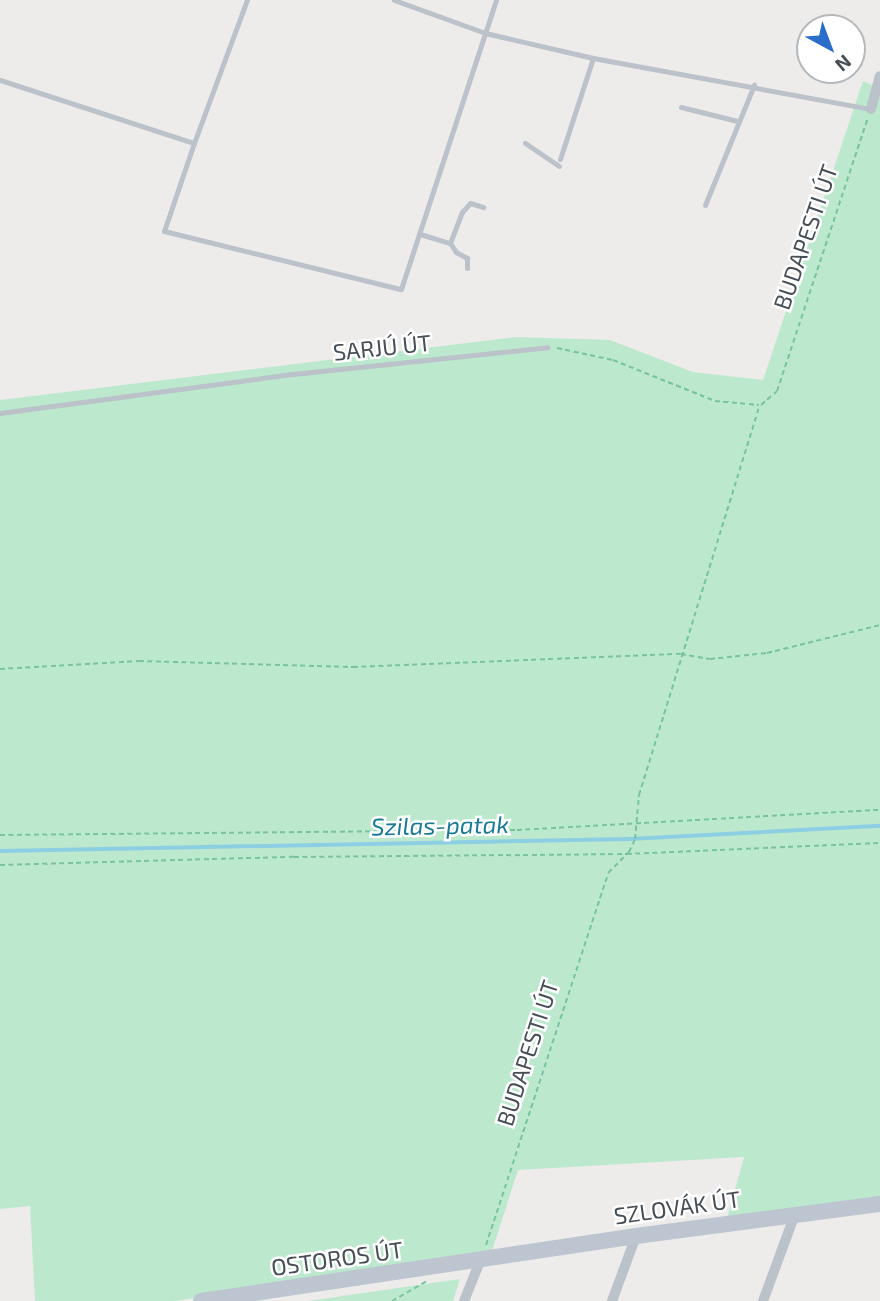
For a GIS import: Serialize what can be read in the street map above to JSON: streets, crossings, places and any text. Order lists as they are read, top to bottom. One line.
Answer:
{"streets":{"main road":["SZLOVÁK ÚT","OSTOROS ÚT"],"lane":["SARJÚ ÚT"],"path":["BUDAPESTI ÚT"]},"crossings":[["BUDAPESTI ÚT","SZLOVÁK ÚT"],["BUDAPESTI ÚT","OSTOROS ÚT"],["SZLOVÁK ÚT","OSTOROS ÚT"]],"water":["Szilas-patak"],"north":"bottom right"}
